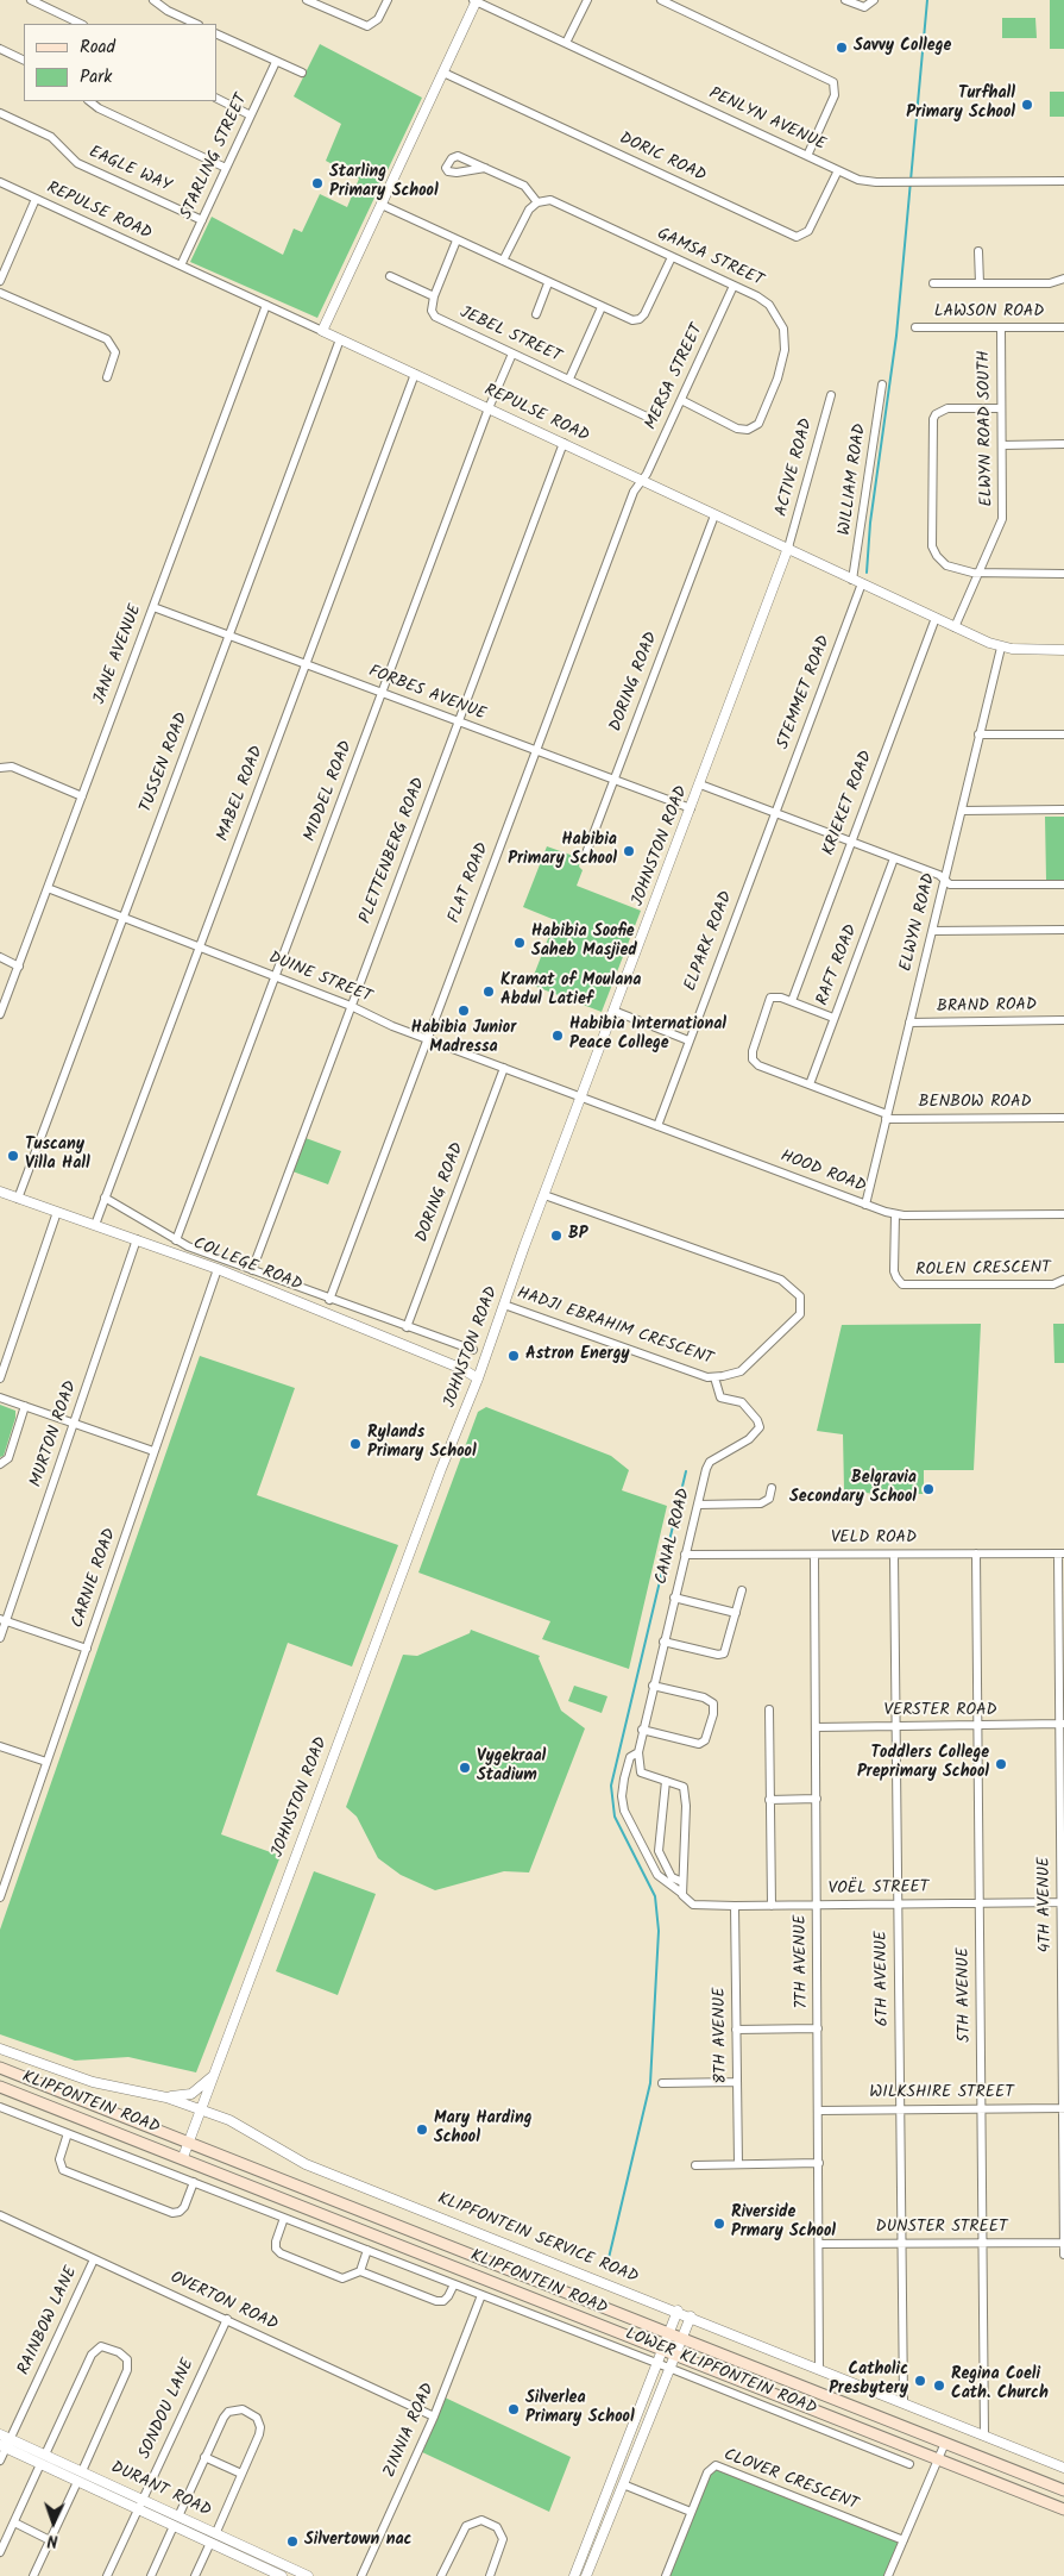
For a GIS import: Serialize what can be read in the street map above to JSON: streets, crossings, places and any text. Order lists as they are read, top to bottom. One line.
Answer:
{"streets":{"main road":["KLIPFONTEIN ROAD"],"street":["PENLYN AVENUE","STARLING STREET","DORIC ROAD","EAGLE WAY","REPULSE ROAD","GAMSA STREET","LAWSON ROAD","JEBEL STREET","MERSA STREET","ELWYN ROAD SOUTH","ACTIVE ROAD","WILLIAM ROAD","JANE AVENUE","DORING ROAD","STEMMET ROAD","FORBES AVENUE","TUSSEN ROAD","MIDDEL ROAD","MABEL ROAD","KRIEKET ROAD","JOHNSTON ROAD","PLETTENBERG ROAD","FLAT ROAD","ELWYN ROAD","ELPARK ROAD","RAFT ROAD","DUINE STREET","BRAND ROAD","BENBOW ROAD","HOOD ROAD","COLLEGE ROAD","ROLEN CRESCENT","HADJI EBRAHIM CRESCENT","MURTON ROAD","CANAL ROAD","VELD ROAD","CARNIE ROAD","VERSTER ROAD","VOËL STREET","4TH AVENUE","7TH AVENUE","6TH AVENUE","5TH AVENUE","8TH AVENUE","WILKSHIRE STREET","DUNSTER STREET","KLIPFONTEIN SERVICE ROAD","OVERTON ROAD","RAINBOW LANE","LOWER KLIPFONTEIN ROAD","SONDOU LANE","ZINNIA ROAD","CLOVER CRESCENT","DURANT ROAD"]},"crossings":[["PENLYN AVENUE","DORIC ROAD"],["STARLING STREET","EAGLE WAY"],["STARLING STREET","REPULSE ROAD"],["REPULSE ROAD","MERSA STREET"],["REPULSE ROAD","ELWYN ROAD SOUTH"],["REPULSE ROAD","ACTIVE ROAD"],["REPULSE ROAD","WILLIAM ROAD"],["REPULSE ROAD","JANE AVENUE"],["REPULSE ROAD","DORING ROAD"],["REPULSE ROAD","STEMMET ROAD"],["REPULSE ROAD","TUSSEN ROAD"],["REPULSE ROAD","MIDDEL ROAD"],["REPULSE ROAD","MABEL ROAD"],["REPULSE ROAD","KRIEKET ROAD"],["REPULSE ROAD","JOHNSTON ROAD"],["REPULSE ROAD","PLETTENBERG ROAD"],["REPULSE ROAD","FLAT ROAD"],["REPULSE ROAD","ELWYN ROAD"],["GAMSA STREET","MERSA STREET"],["LAWSON ROAD","ELWYN ROAD SOUTH"],["JEBEL STREET","MIDDEL ROAD"],["MERSA STREET","FLAT ROAD"],["ACTIVE ROAD","JOHNSTON ROAD"],["WILLIAM ROAD","STEMMET ROAD"],["JANE AVENUE","FORBES AVENUE"],["JANE AVENUE","DUINE STREET"],["DORING ROAD","FORBES AVENUE"],["DORING ROAD","DUINE STREET"],["STEMMET ROAD","ELPARK ROAD"],["FORBES AVENUE","TUSSEN ROAD"],["FORBES AVENUE","MIDDEL ROAD"],["FORBES AVENUE","MABEL ROAD"],["FORBES AVENUE","JOHNSTON ROAD"],["FORBES AVENUE","PLETTENBERG ROAD"],["FORBES AVENUE","FLAT ROAD"],["TUSSEN ROAD","DUINE STREET"],["TUSSEN ROAD","COLLEGE ROAD"],["MIDDEL ROAD","DUINE STREET"],["MABEL ROAD","DUINE STREET"],["MABEL ROAD","COLLEGE ROAD"],["KRIEKET ROAD","BENBOW ROAD"],["JOHNSTON ROAD","DUINE STREET"],["JOHNSTON ROAD","HOOD ROAD"],["JOHNSTON ROAD","COLLEGE ROAD"],["JOHNSTON ROAD","HADJI EBRAHIM CRESCENT"],["JOHNSTON ROAD","KLIPFONTEIN ROAD"],["JOHNSTON ROAD","KLIPFONTEIN SERVICE ROAD"],["PLETTENBERG ROAD","DUINE STREET"],["FLAT ROAD","DUINE STREET"],["ELWYN ROAD","BRAND ROAD"],["ELWYN ROAD","BENBOW ROAD"],["ELWYN ROAD","HOOD ROAD"],["ELPARK ROAD","HOOD ROAD"],["RAFT ROAD","BENBOW ROAD"],["DUINE STREET","HOOD ROAD"],["HOOD ROAD","ROLEN CRESCENT"],["COLLEGE ROAD","MURTON ROAD"],["COLLEGE ROAD","CARNIE ROAD"],["HADJI EBRAHIM CRESCENT","CANAL ROAD"],["CANAL ROAD","VELD ROAD"],["VELD ROAD","4TH AVENUE"],["VELD ROAD","7TH AVENUE"],["VELD ROAD","6TH AVENUE"],["VELD ROAD","5TH AVENUE"],["VERSTER ROAD","4TH AVENUE"],["VERSTER ROAD","7TH AVENUE"],["VERSTER ROAD","6TH AVENUE"],["VERSTER ROAD","5TH AVENUE"],["VOËL STREET","4TH AVENUE"],["VOËL STREET","7TH AVENUE"],["VOËL STREET","6TH AVENUE"],["VOËL STREET","5TH AVENUE"],["VOËL STREET","8TH AVENUE"],["4TH AVENUE","WILKSHIRE STREET"],["4TH AVENUE","DUNSTER STREET"],["7TH AVENUE","WILKSHIRE STREET"],["7TH AVENUE","DUNSTER STREET"],["7TH AVENUE","KLIPFONTEIN SERVICE ROAD"],["6TH AVENUE","WILKSHIRE STREET"],["6TH AVENUE","DUNSTER STREET"],["6TH AVENUE","KLIPFONTEIN SERVICE ROAD"],["5TH AVENUE","WILKSHIRE STREET"],["5TH AVENUE","DUNSTER STREET"],["5TH AVENUE","KLIPFONTEIN SERVICE ROAD"],["OVERTON ROAD","RAINBOW LANE"],["OVERTON ROAD","SONDOU LANE"],["OVERTON ROAD","ZINNIA ROAD"],["RAINBOW LANE","DURANT ROAD"],["LOWER KLIPFONTEIN ROAD","ZINNIA ROAD"],["SONDOU LANE","DURANT ROAD"]],"places":["Savvy College","Turfhall Primary School","Starling Primary School","Habibia Primary School","Habibia Soofie Saheb Masjied","Kramat of Moulana Abdul Latief","Habibia Junior Madressa","Habibia International Peace College","Tuscany Villa Hall","BP","Astron Energy","Rylands Primary School","Belgravia Secondary School","Toddlers College Preprimary School","Vygekraal Stadium","Mary Harding School","Riverside Prmary School","Catholic Presbytery","Regina Coeli Cath. Church","Silverlea Primary School","Silvertown nac"],"legend":["Road","Park"],"north":"bottom"}
